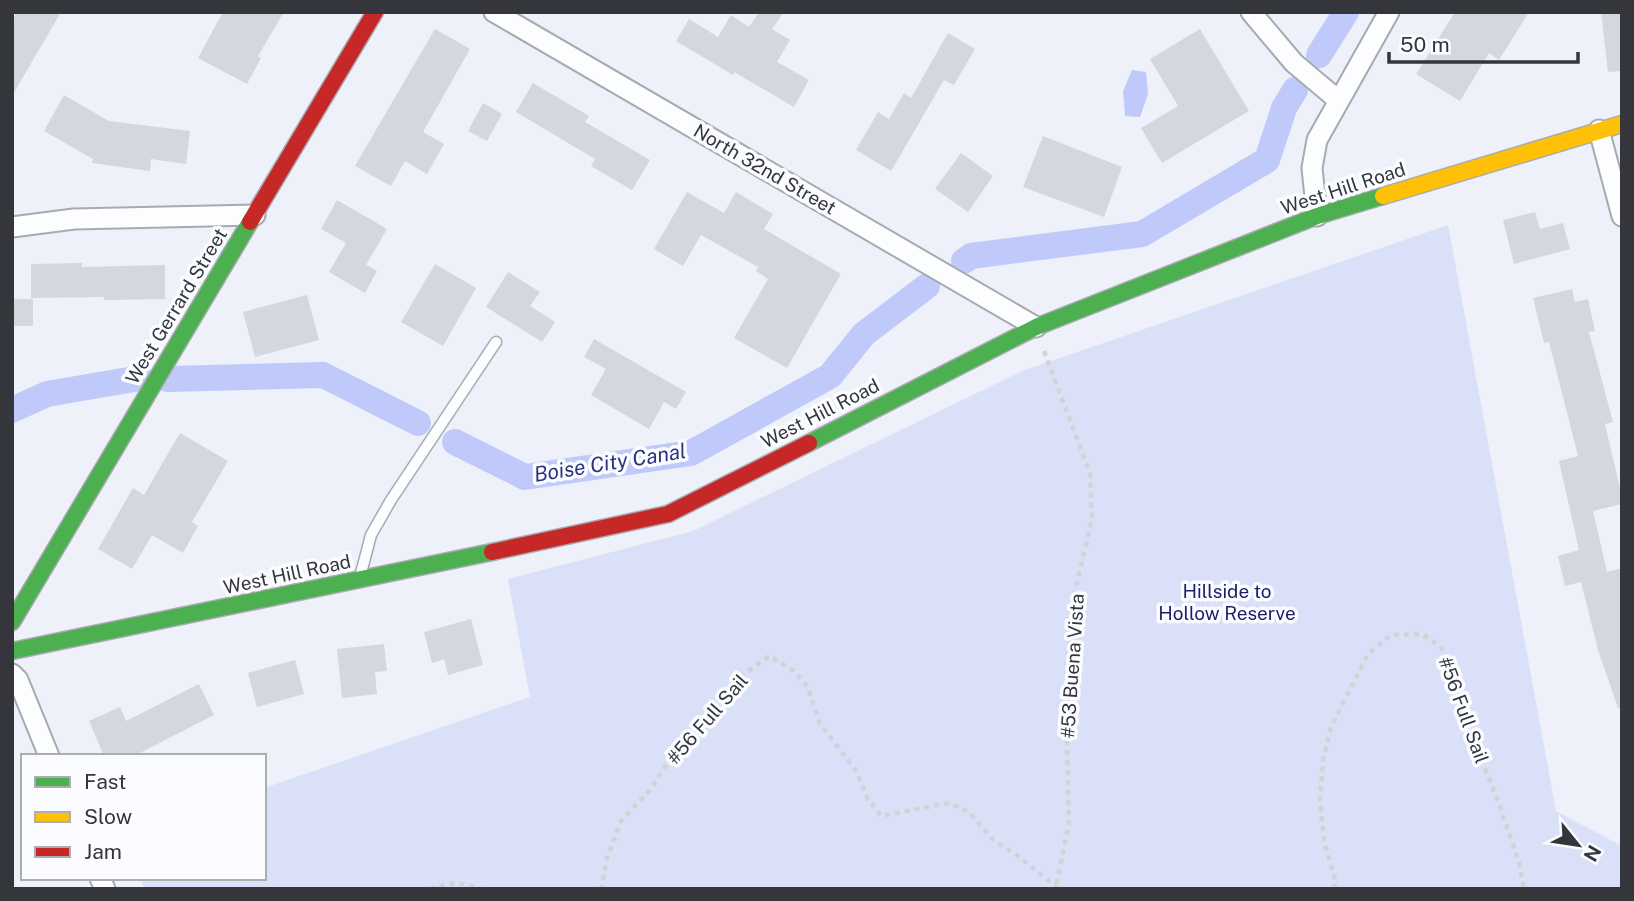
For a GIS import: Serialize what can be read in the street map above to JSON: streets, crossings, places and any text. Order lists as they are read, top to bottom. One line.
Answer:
{"streets":{"street":["North 32nd Street","West Hill Road","West Gerrard Street"],"path":["#53 Buena Vista","#56 Full Sail"]},"crossings":[["North 32nd Street","West Hill Road"],["North 32nd Street","#53 Buena Vista"],["West Hill Road","#53 Buena Vista"],["#53 Buena Vista","#56 Full Sail"]],"water":["Boise City Canal"],"parks":["Hillside to Hollow Reserve"],"legend":["Fast","Slow","Jam"],"scale_bar":"50 m","north":"bottom right"}
